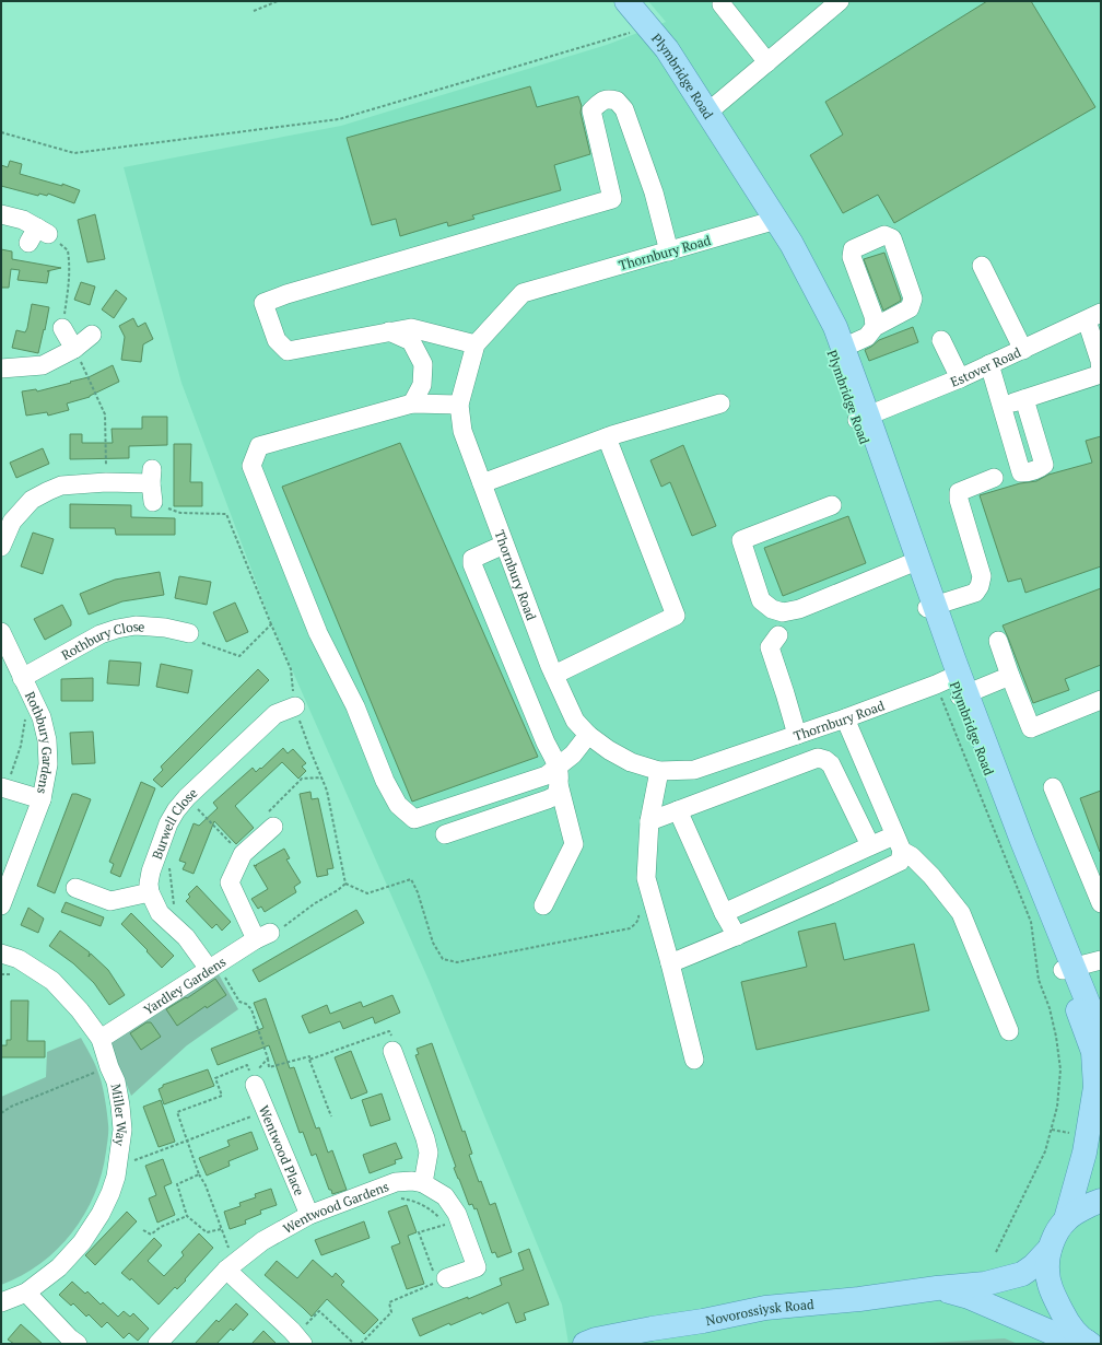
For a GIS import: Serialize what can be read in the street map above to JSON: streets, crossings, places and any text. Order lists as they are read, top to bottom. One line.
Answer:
{"streets":{"main road":["Plymbridge Road","Novorossiysk Road"],"street":["Thornbury Road","Estover Road","Rothbury Close","Rothbury Gardens","Burwell Close","Yardley Gardens","Miller Way","Wentwood Place","Wentwood Gardens"]},"crossings":[["Plymbridge Road","Thornbury Road"],["Plymbridge Road","Estover Road"],["Rothbury Close","Rothbury Gardens"],["Burwell Close","Yardley Gardens"],["Yardley Gardens","Miller Way"],["Wentwood Place","Wentwood Gardens"]]}
